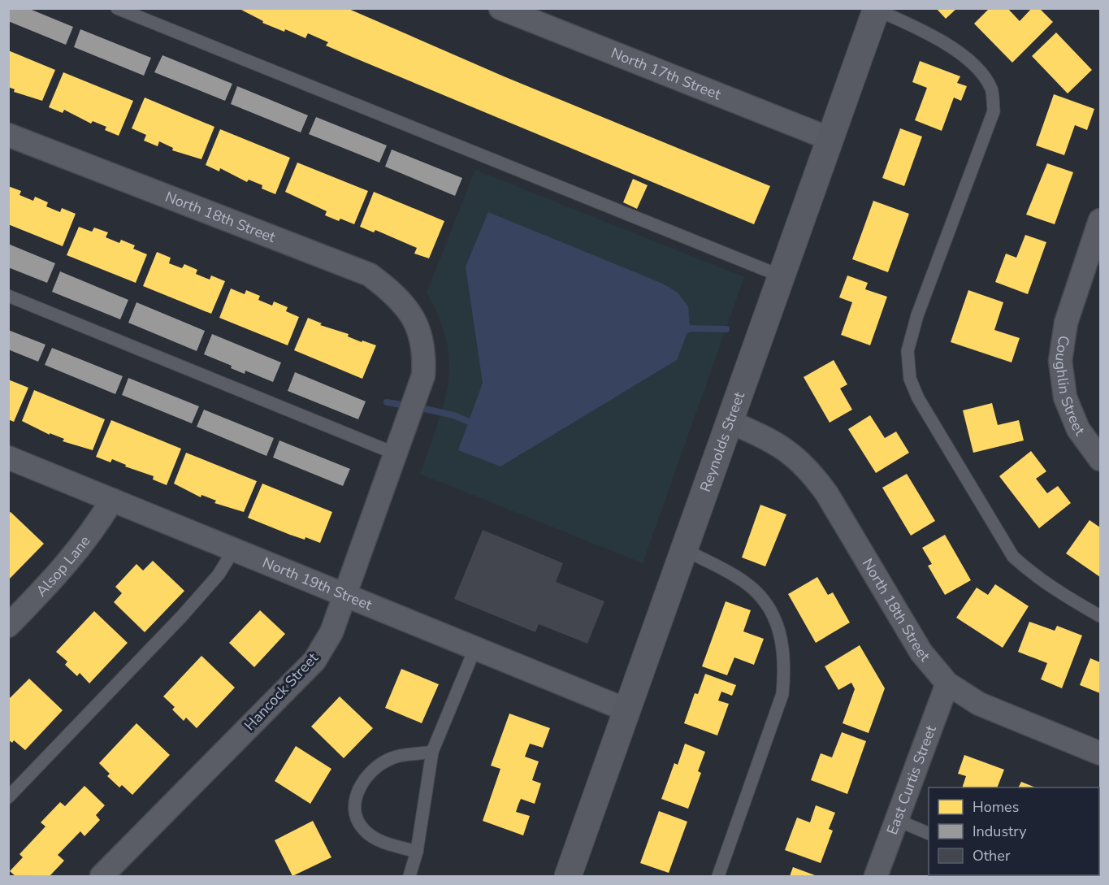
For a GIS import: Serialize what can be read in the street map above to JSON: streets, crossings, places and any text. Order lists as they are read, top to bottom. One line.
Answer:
{"streets":{"main road":["Reynolds Street"],"street":["North 17th Street","North 18th Street","Coughlin Street","Alsop Lane","North 19th Street","Hancock Street","East Curtis Street"]},"crossings":[["North 17th Street","Reynolds Street"],["North 18th Street","Reynolds Street"],["North 18th Street","Hancock Street"],["North 18th Street","East Curtis Street"],["Reynolds Street","North 19th Street"],["Alsop Lane","North 19th Street"],["North 19th Street","Hancock Street"]],"legend":["Homes","Industry","Other"]}
